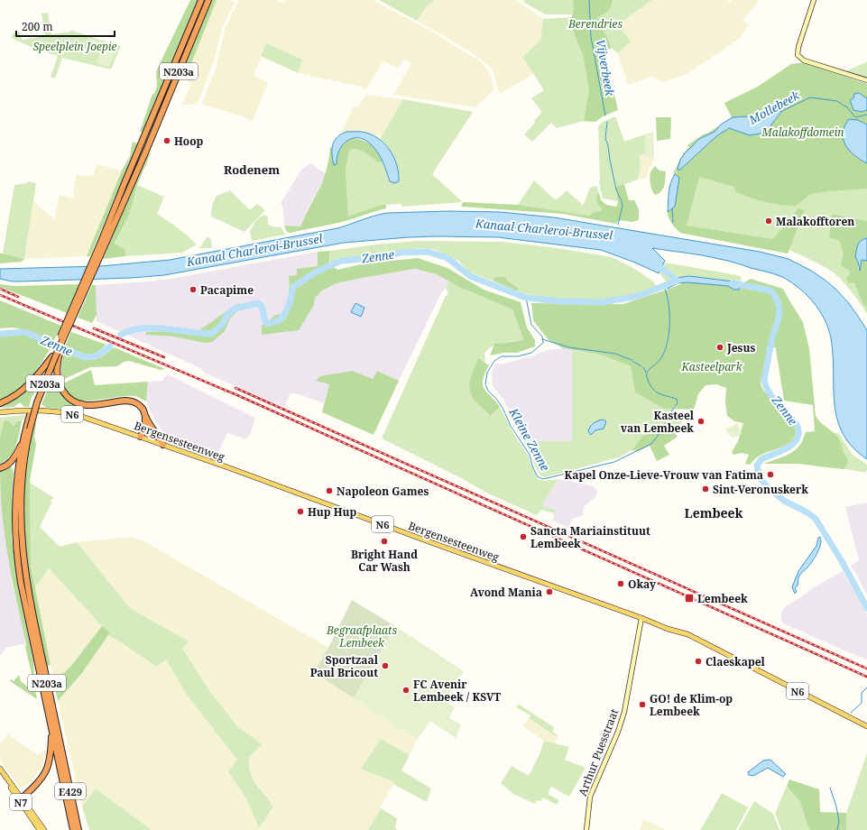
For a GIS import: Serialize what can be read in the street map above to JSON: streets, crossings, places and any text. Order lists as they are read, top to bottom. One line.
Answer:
{"streets":{"highway":["N203a","E429"],"main road":["N6","Bergensesteenweg","N7"],"street":["Arthur Puesstraat"]},"crossings":[["N203a","E429"],["Bergensesteenweg","Arthur Puesstraat"]],"districts":["Rodenem","Lembeek"],"water":["Vijverbeek","Mollebeek","Kanaal Charleroi-Brussel","Zenne","Kleine Zenne"],"parks":["Berendries","Speelplein Joepie","Malakoffdomein","Kasteelpark","Begraafplaats Lembeek"],"places":{"other":["Hoop","Malakofftoren","Pacapime","Jesus","Kasteel van Lembeek","Kapel Onze-Lieve-Vrouw van Fatima","Sint-Veronuskerk","Napoleon Games","Hup Hup","Sancta Mariainstituut Lembeek","Bright Hand Car Wash","Okay","Avond Mania","Claeskapel","Sportzaal Paul Bricout","FC Avenir Lembeek / KSVT","GO! de Klim-op Lembeek"],"transit":["Lembeek"]},"scale_bar":"200 m"}
